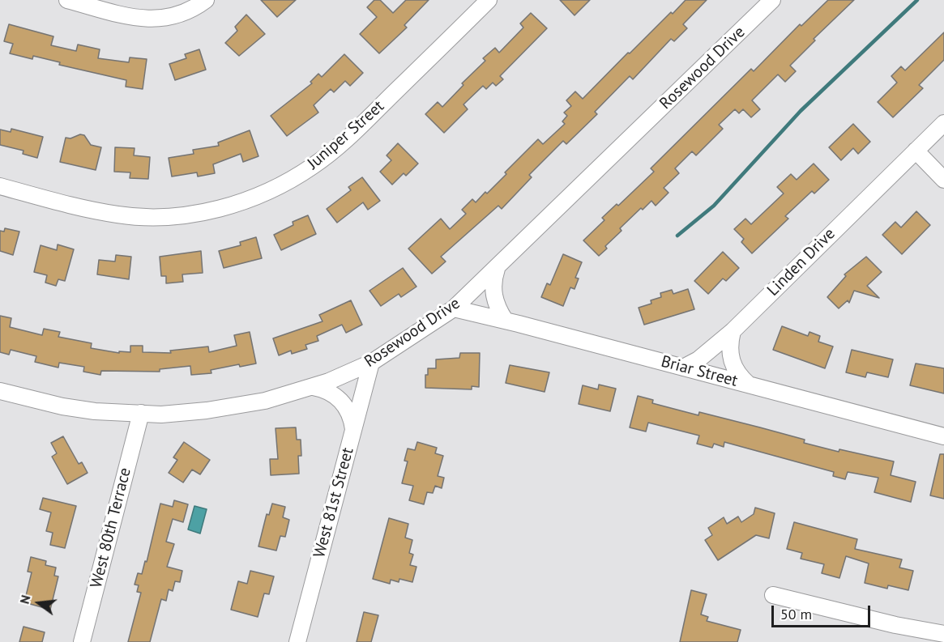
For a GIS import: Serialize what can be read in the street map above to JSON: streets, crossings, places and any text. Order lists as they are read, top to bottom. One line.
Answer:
{"streets":{"street":["Rosewood Drive","Juniper Street","Linden Drive","Briar Street","West 81st Street","West 80th Terrace"]},"crossings":[["Rosewood Drive","Briar Street"],["Rosewood Drive","West 81st Street"],["Rosewood Drive","West 80th Terrace"],["Linden Drive","Briar Street"]],"scale_bar":"50 m","north":"left"}
